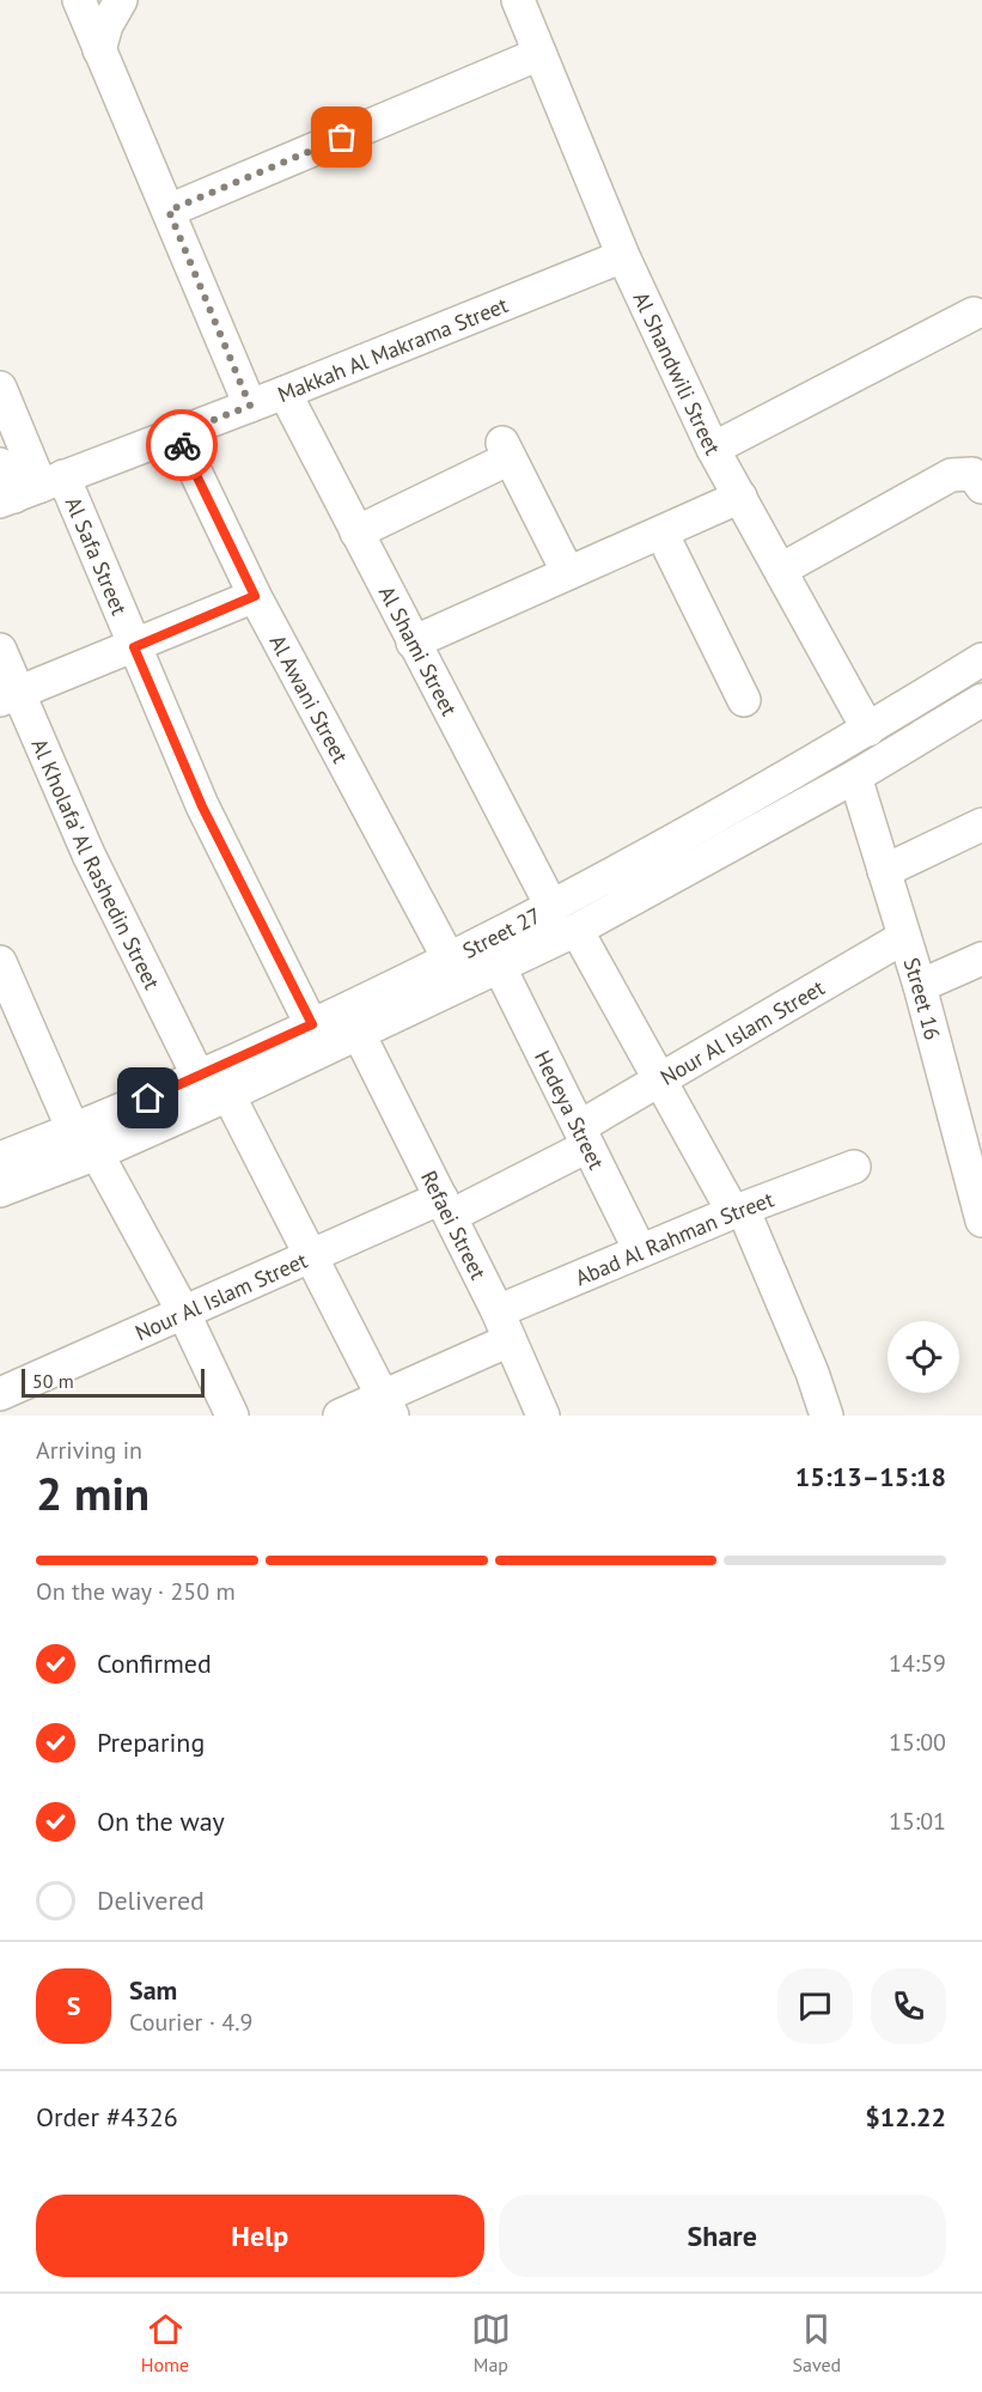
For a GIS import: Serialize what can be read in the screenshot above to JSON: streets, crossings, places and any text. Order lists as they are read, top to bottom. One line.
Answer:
{"streets":{"street":["Makkah Al Makrama Street","Al Shandwili Street","Al Safa Street","Al Shami Street","Al Awani Street","Al Kholafa' Al Rashedin Street","Street 27","Street 16","Nour Al Islam Street","Hedeya Street","Refaei Street","Abad Al Rahman Street"]},"crossings":[["Makkah Al Makrama Street","Al Shandwili Street"],["Makkah Al Makrama Street","Al Safa Street"],["Makkah Al Makrama Street","Al Shami Street"],["Makkah Al Makrama Street","Al Awani Street"],["Al Shandwili Street","Street 27"],["Al Safa Street","Street 27"],["Al Shami Street","Street 27"],["Al Awani Street","Street 27"],["Al Kholafa' Al Rashedin Street","Street 27"],["Street 27","Street 16"],["Street 27","Hedeya Street"],["Street 27","Refaei Street"],["Street 16","Nour Al Islam Street"],["Nour Al Islam Street","Hedeya Street"],["Nour Al Islam Street","Refaei Street"],["Hedeya Street","Abad Al Rahman Street"],["Refaei Street","Abad Al Rahman Street"]],"scale_bar":"50 m","page":{"scale":"50 m","heading":["2 min","Arriving in","15:13–15:18"],"panel":["Sam","Courier · 4.9","Order #4326","$12.22"],"bar":"On the way · 250 m","list":[["Confirmed","14:59"],["Preparing","15:00"],["On the way","15:01"],"Delivered"],"round":"S","buttons":["Help","Share"],"tabs":["Home","Map","Saved"]}}
